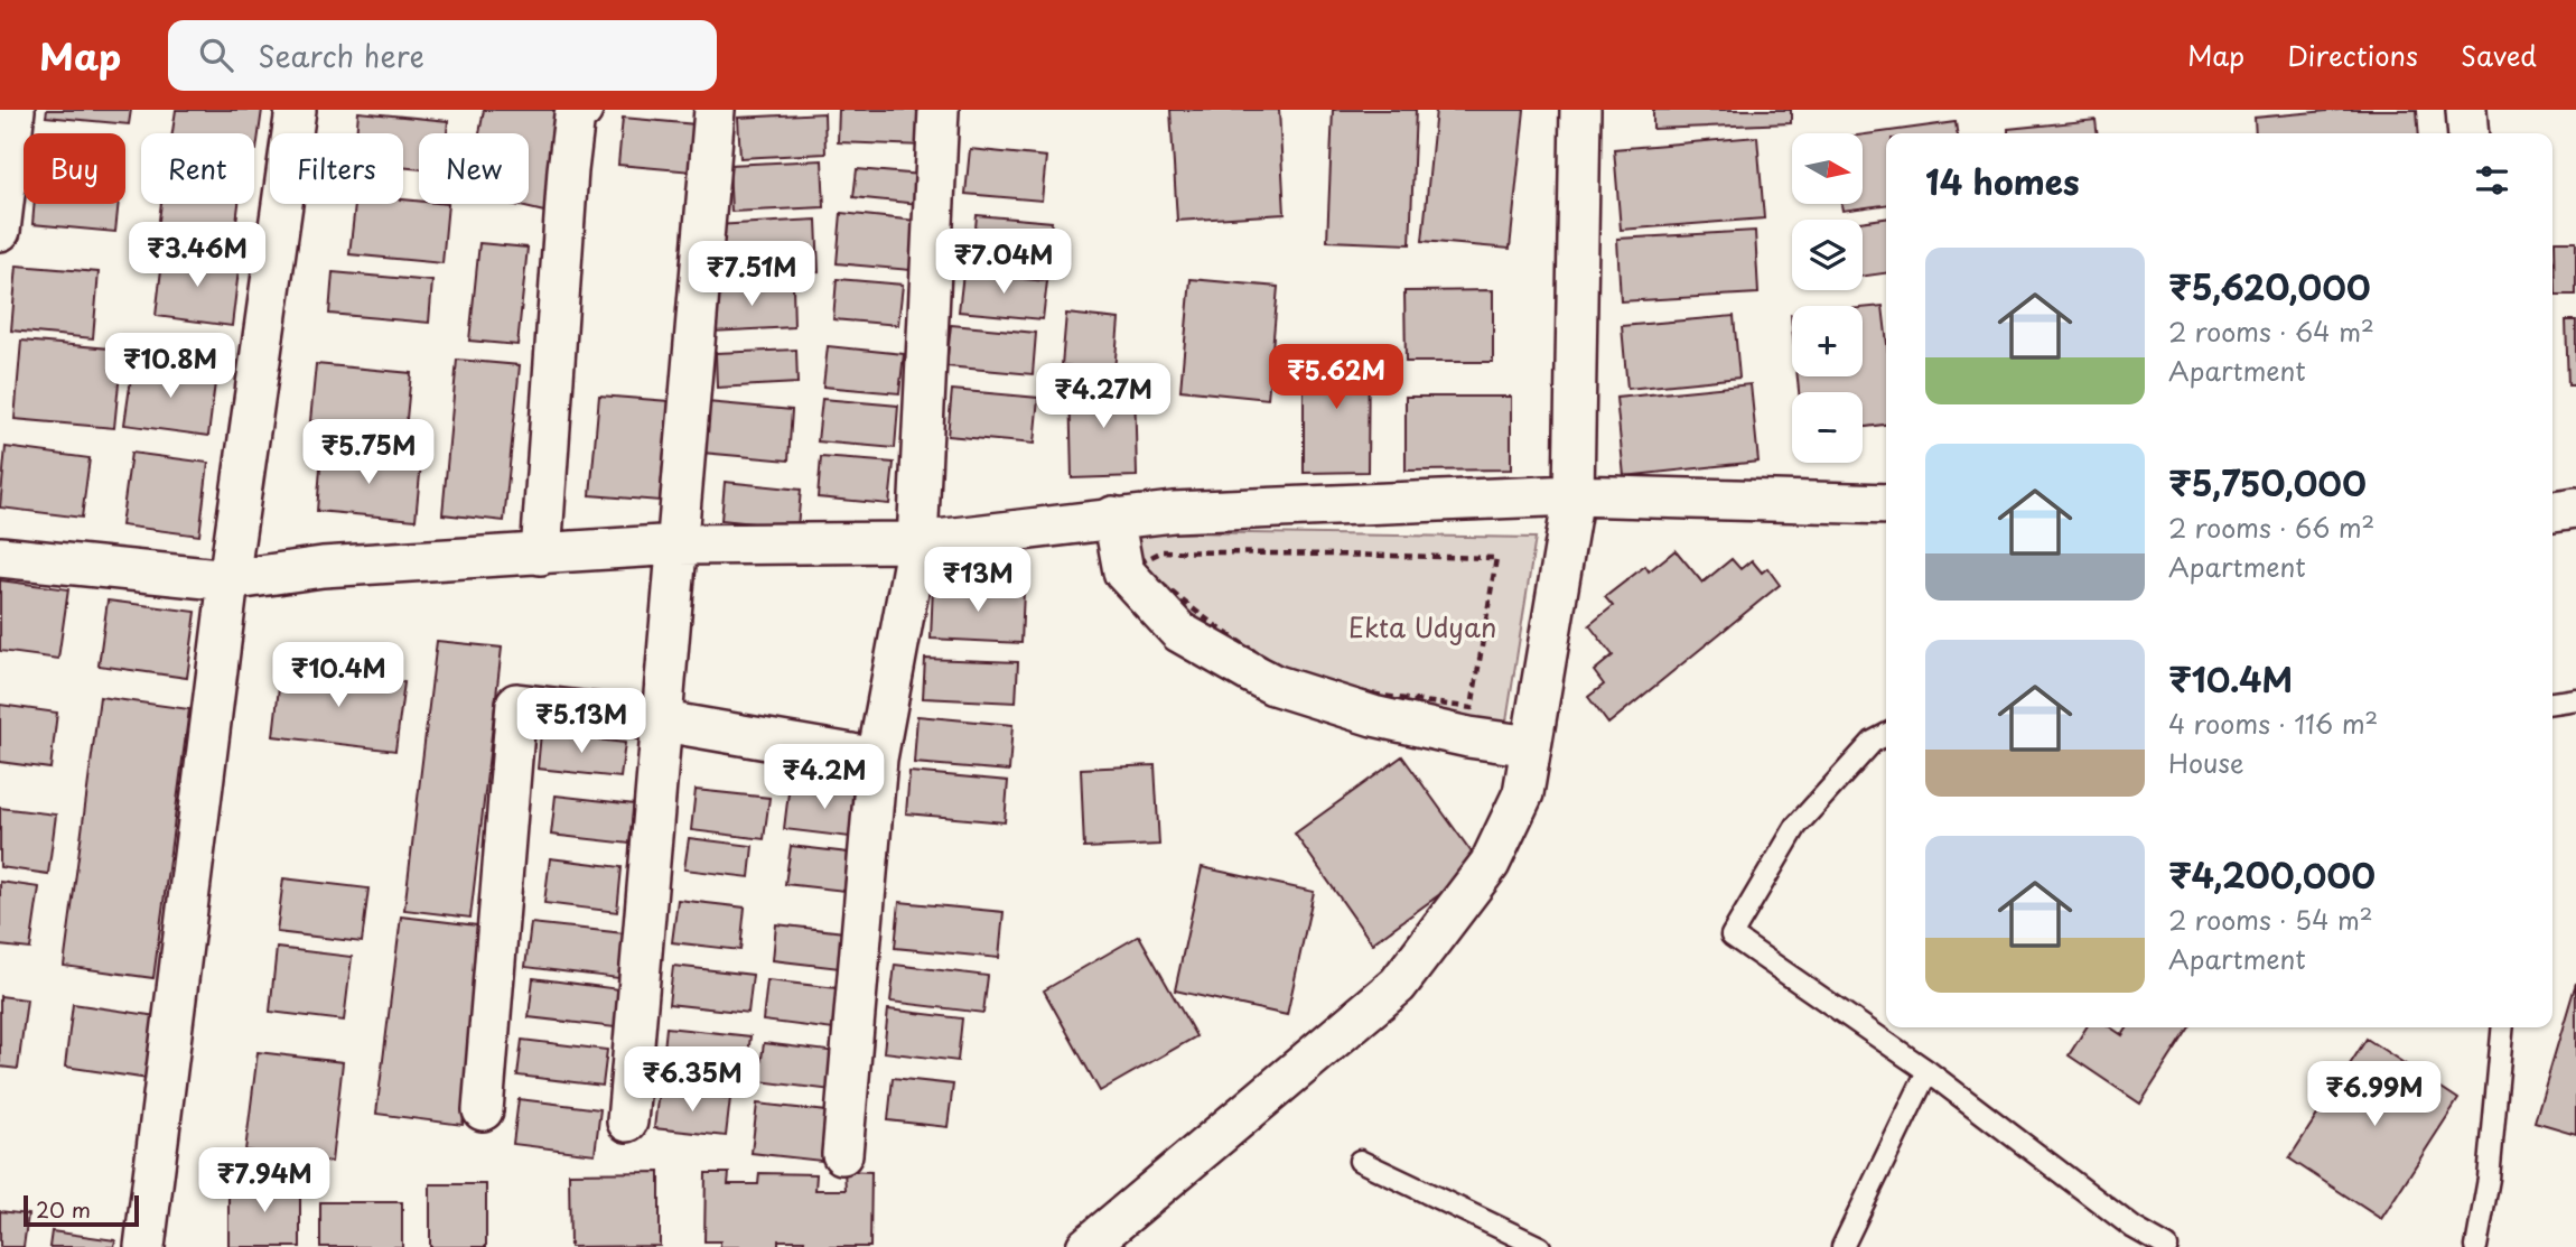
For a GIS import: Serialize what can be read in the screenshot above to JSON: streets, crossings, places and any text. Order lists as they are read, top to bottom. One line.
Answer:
{"parks":["Ekta Udyan"],"scale_bar":"20 m","north":"right","page":{"header":"Map","search":"Search here","nav":["Map","Directions","Saved"],"map_buttons":["+","−"],"chip":["Buy","Rent","Filters","New"],"heading":"14 homes","price":["₹3.46M","₹7.04M","₹7.51M","₹10.8M","₹5.62M","₹4.27M","₹5.75M","₹13M","₹10.4M","₹5.13M","₹4.2M","₹6.35M","₹6.99M","₹7.94M"],"list":[{"name":"₹5,620,000","note":"2 rooms · 64 m² · Apartment"},{"name":"₹5,750,000","note":"2 rooms · 66 m² · Apartment"},{"name":"₹10.4M","note":"4 rooms · 116 m² · House"},{"name":"₹4,200,000","note":"2 rooms · 54 m² · Apartment"}],"scale":"20 m"}}
